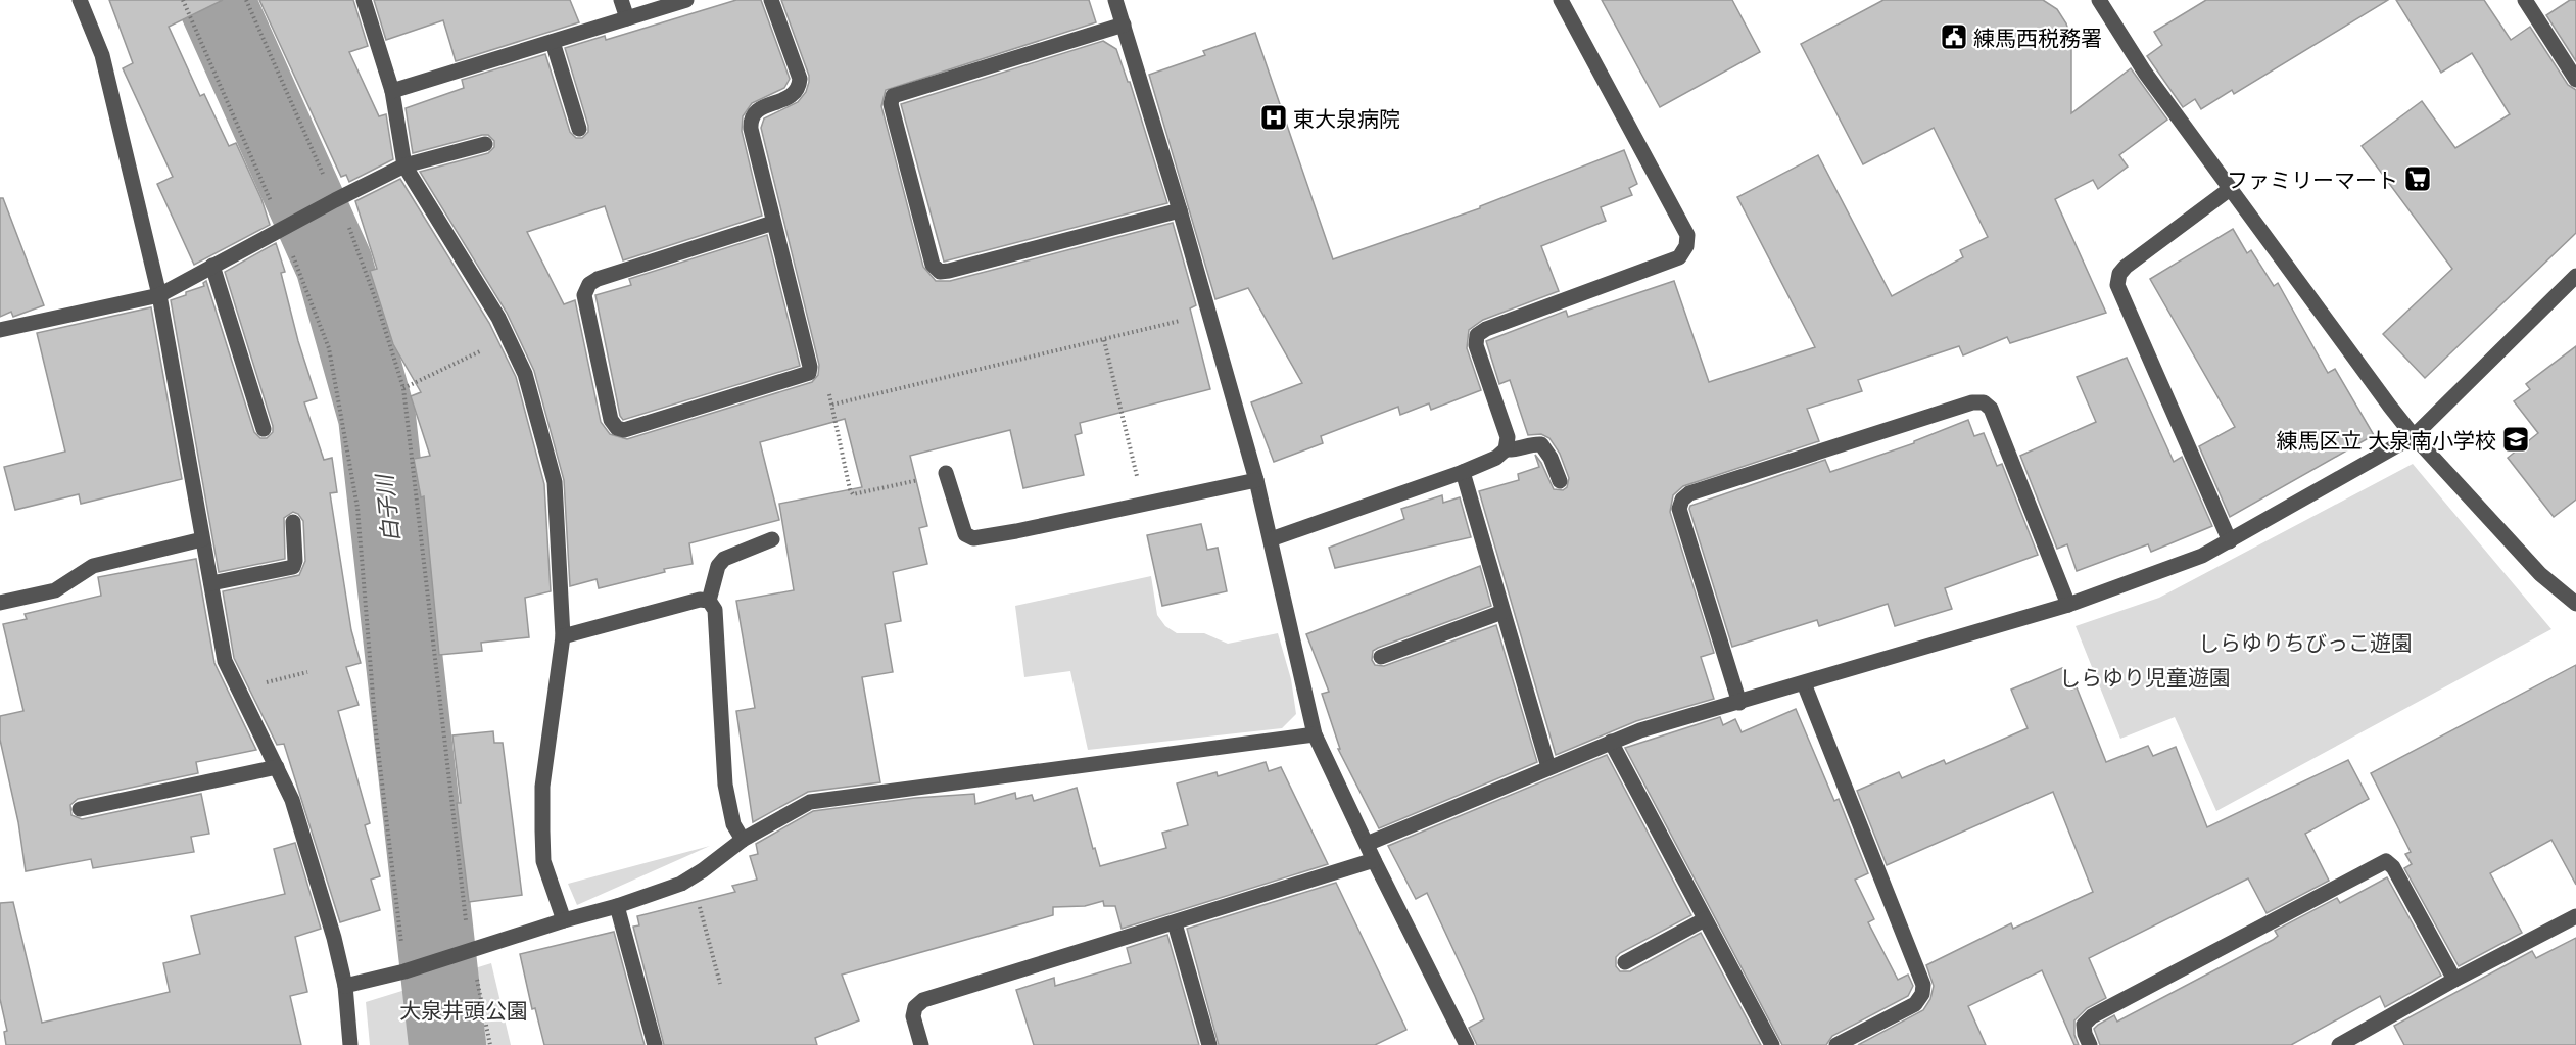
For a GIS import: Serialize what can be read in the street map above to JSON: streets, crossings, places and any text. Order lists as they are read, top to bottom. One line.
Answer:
{"water":["白子川"],"parks":["しらゆりちびっこ遊園","しらゆり児童遊園","大泉井頭公園"],"places":{"public building":["練馬西税務署"],"hospital":["東大泉病院"],"supermarket":["ファミリーマート"],"school or university":["練馬区立 大泉南小学校"]}}
